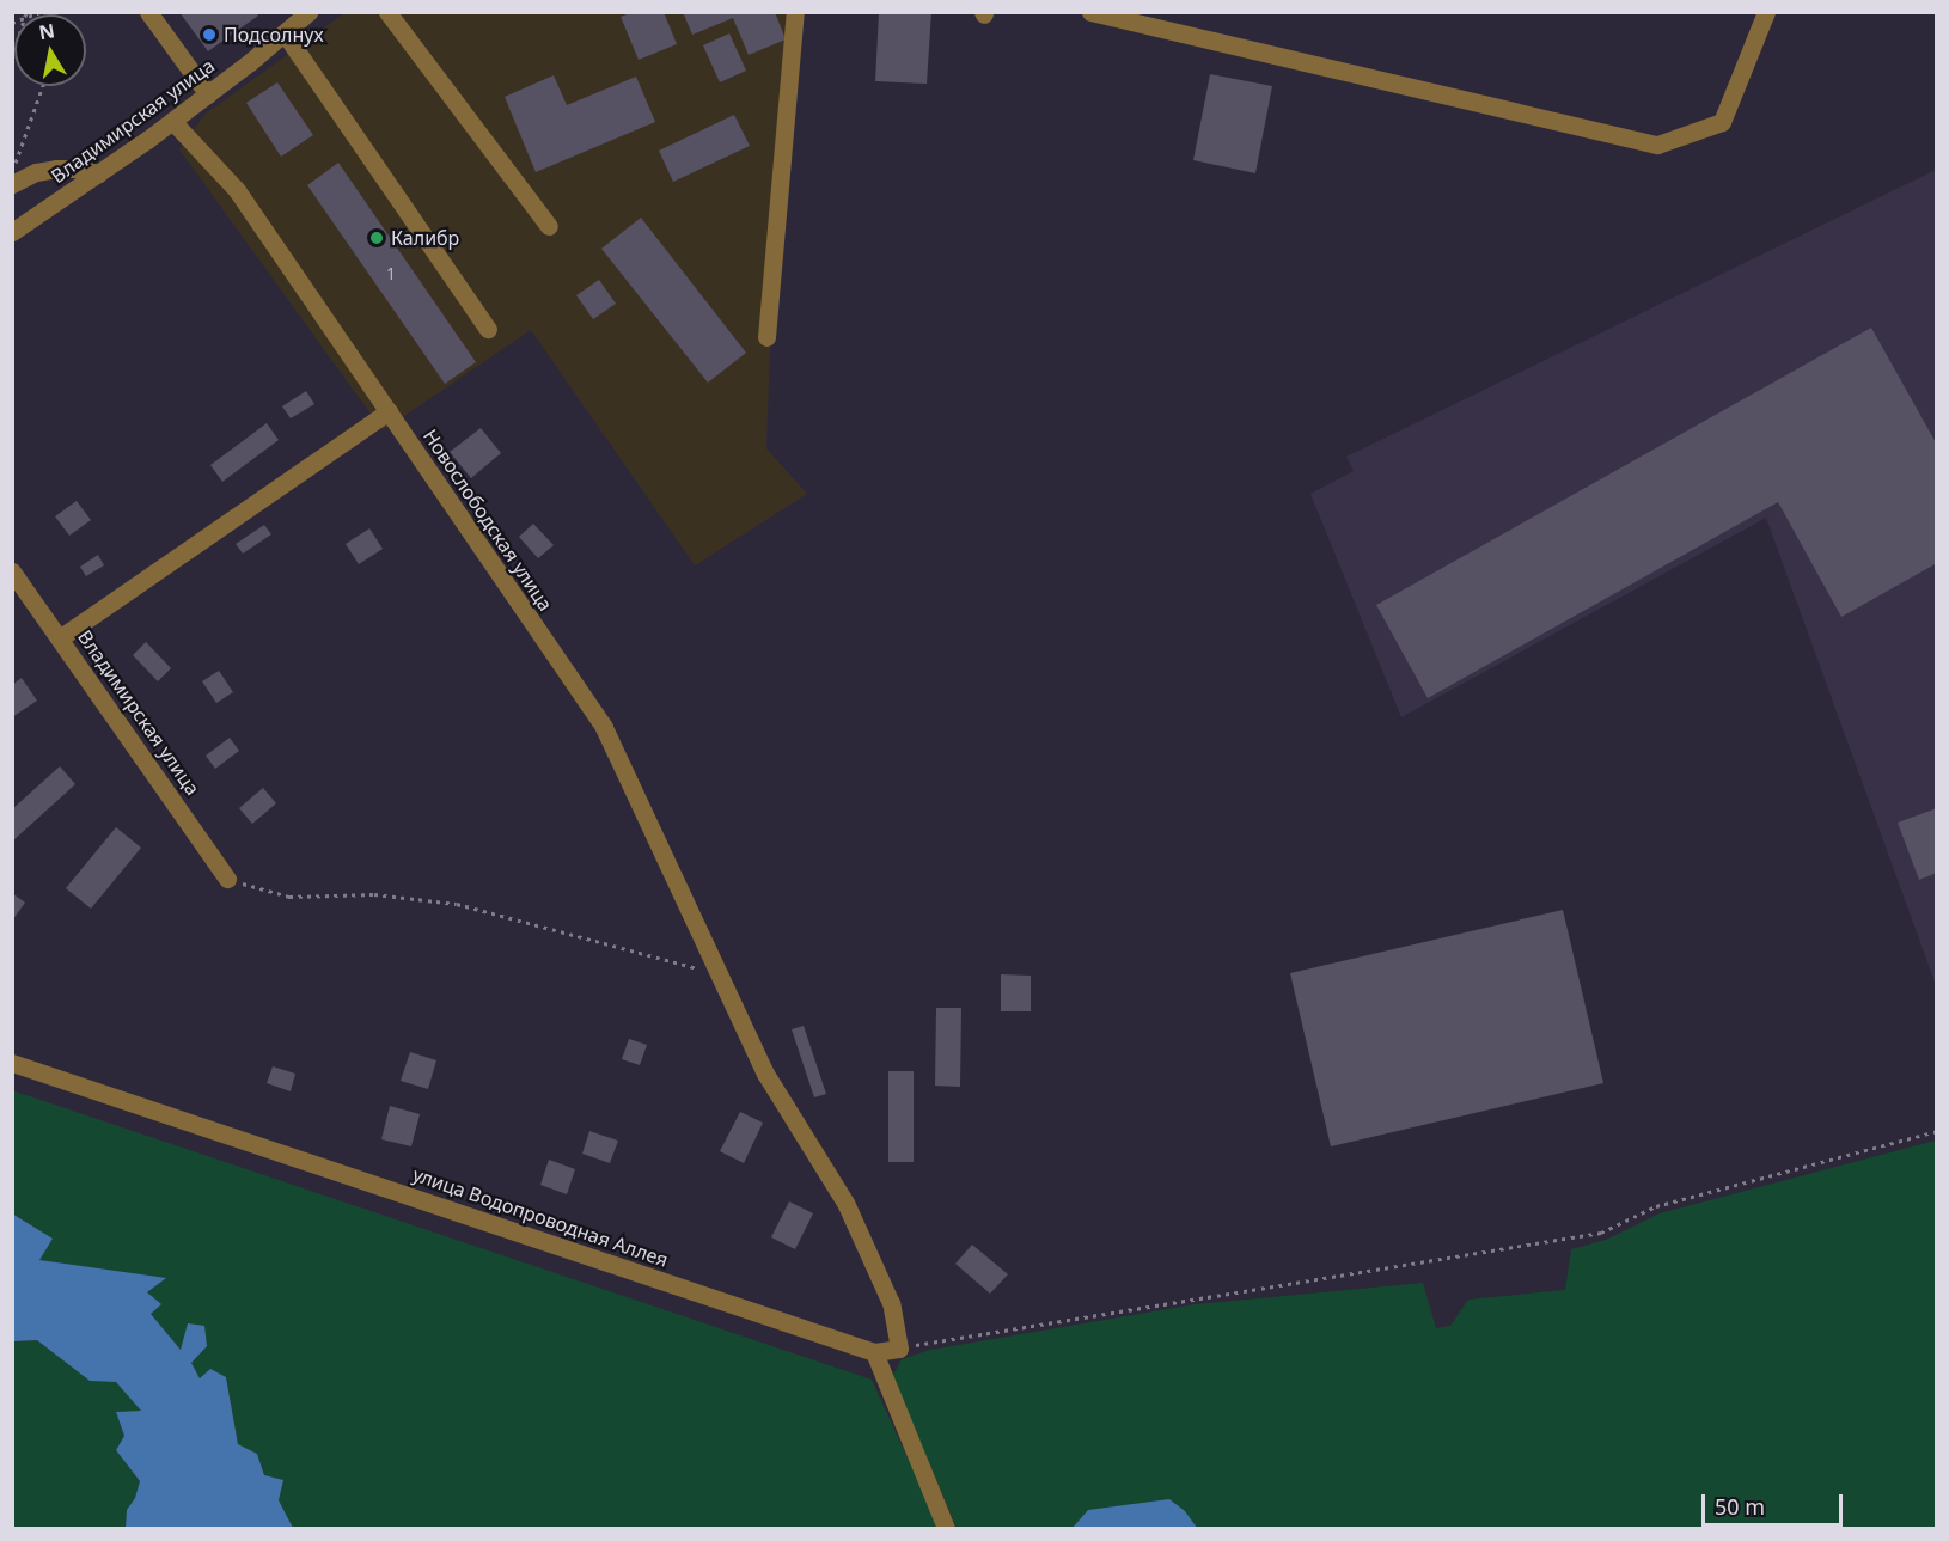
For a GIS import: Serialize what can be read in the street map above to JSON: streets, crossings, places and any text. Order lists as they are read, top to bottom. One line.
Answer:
{"streets":{"street":["Владимирская улица","Новослободская улица","улица Водопроводная Аллея"]},"crossings":[["Владимирская улица","Новослободская улица"]],"places":["Подсолнух","Калибр"],"house_numbers":["1"],"scale_bar":"50 m","north":"top"}
